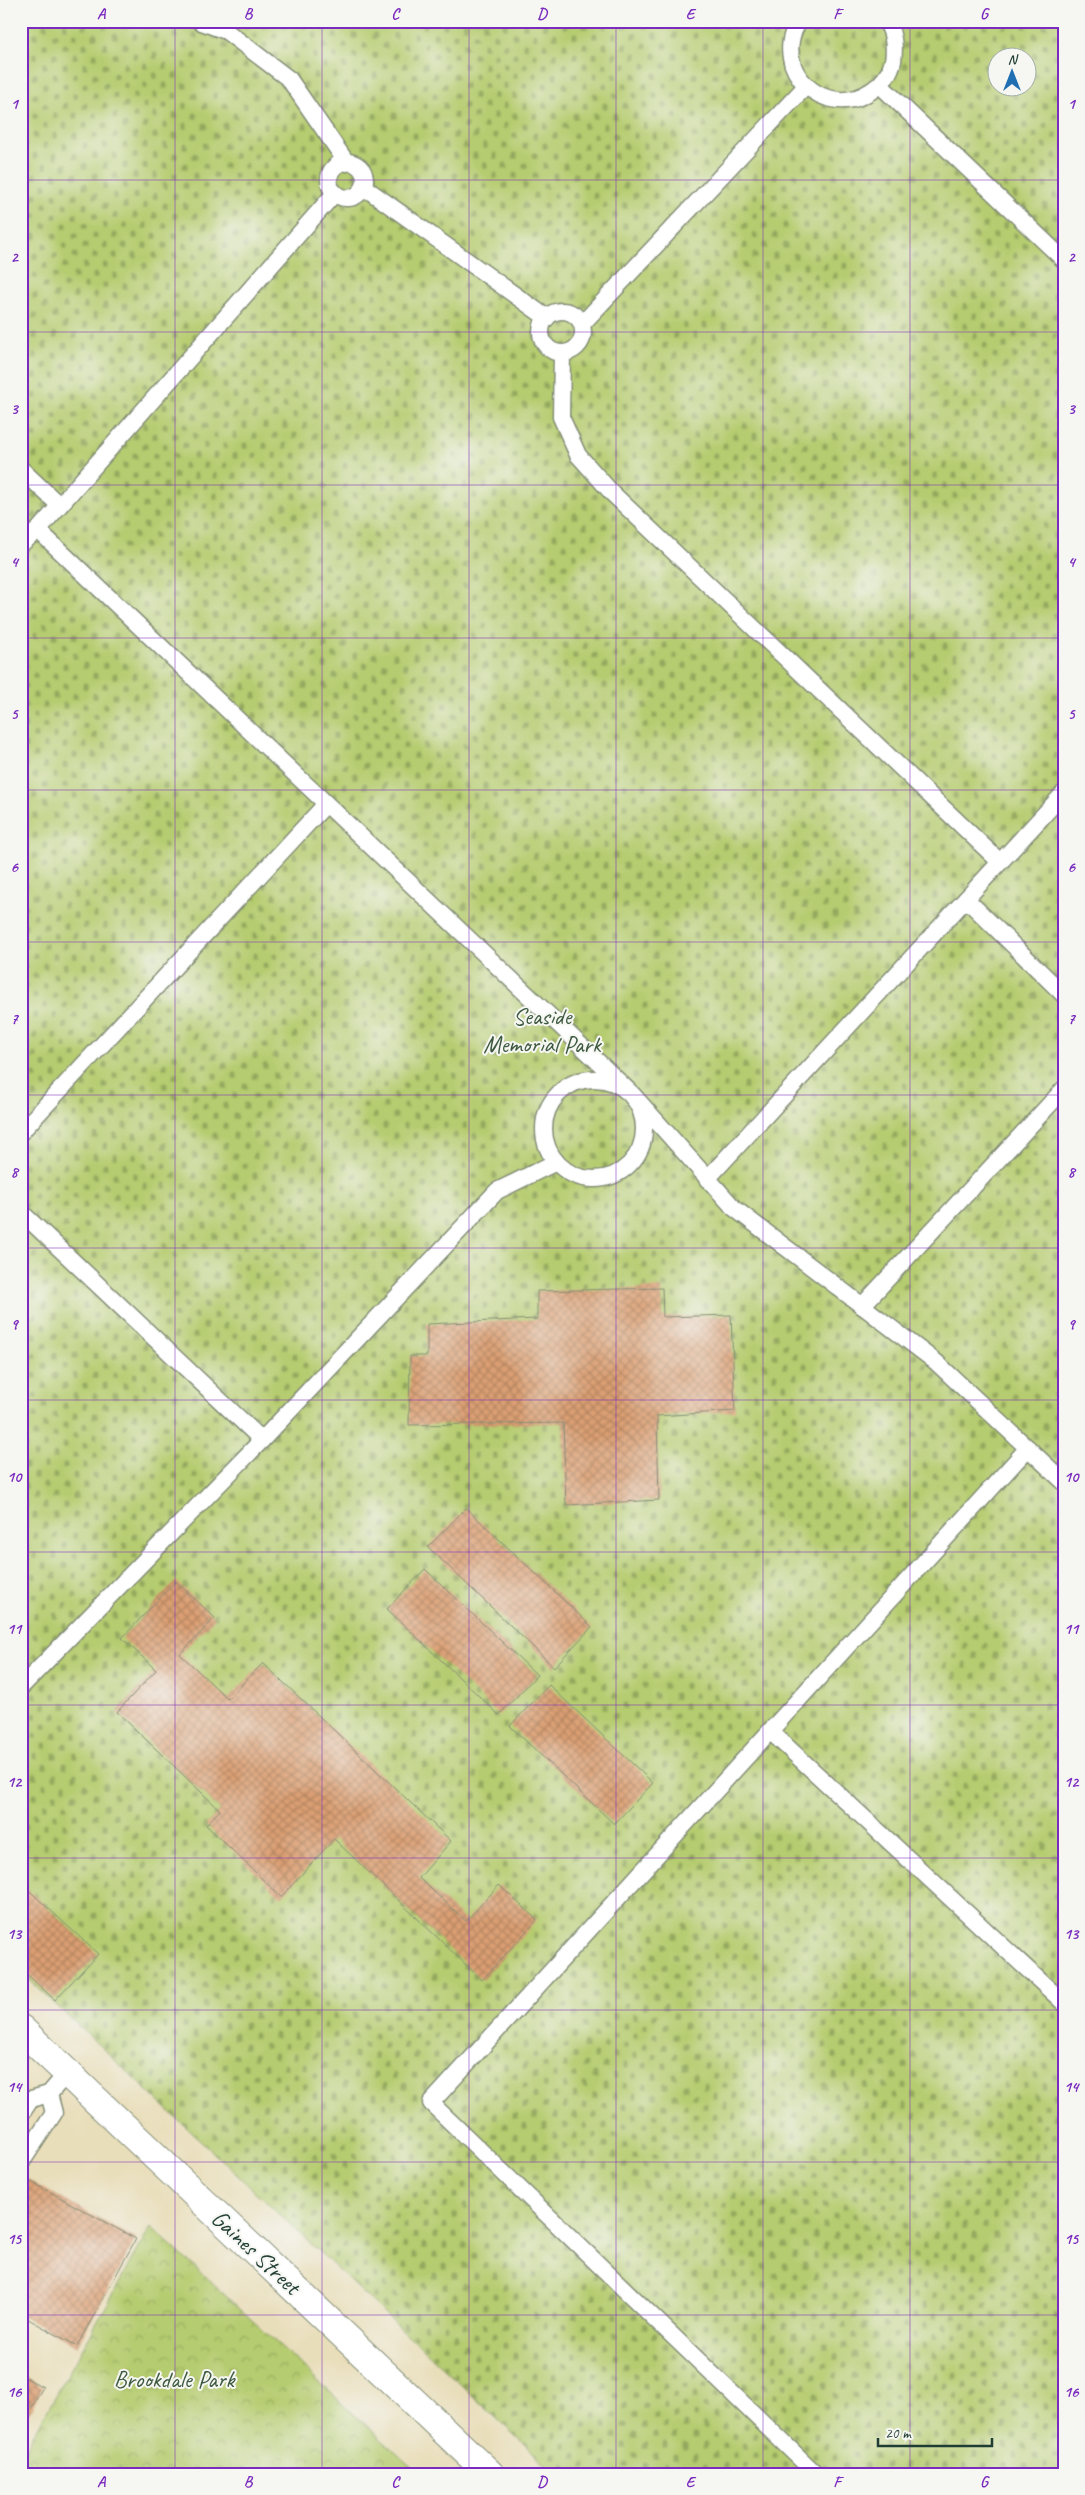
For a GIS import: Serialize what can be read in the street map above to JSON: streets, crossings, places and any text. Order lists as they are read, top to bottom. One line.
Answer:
{"streets":{"street":["Gaines Street"]},"parks":["Seaside Memorial Park","Brookdale Park"],"scale_bar":"20 m","north":"top","grid":{"columns":["A","B","C","D","E","F","G"],"rows":["1","2","3","4","5","6","7","8","9","10","11","12","13","14","15","16"]}}
